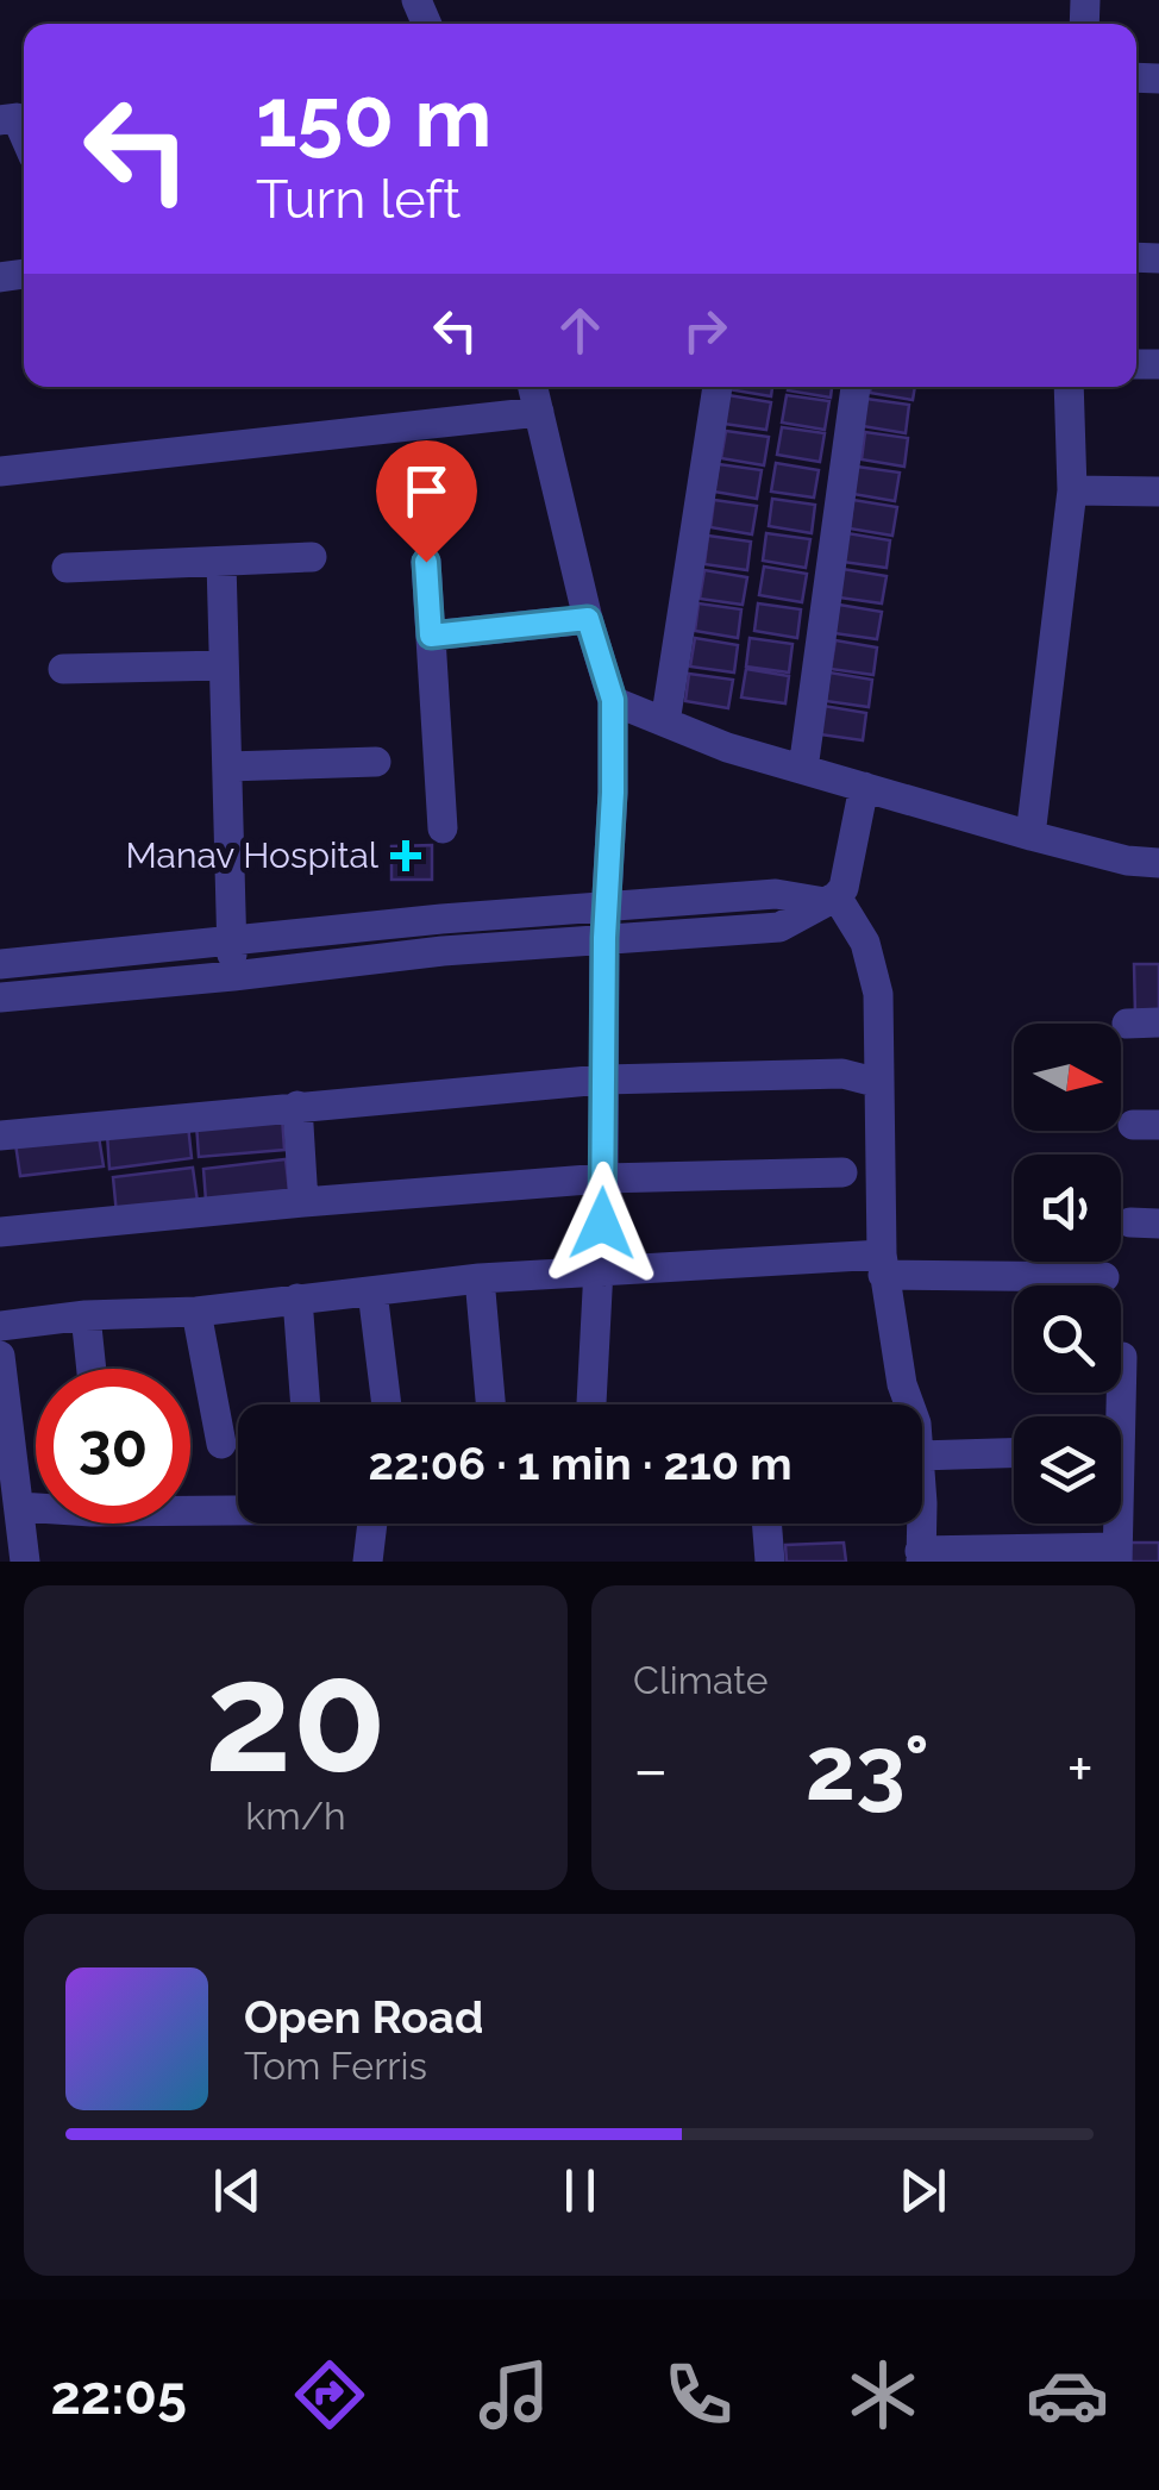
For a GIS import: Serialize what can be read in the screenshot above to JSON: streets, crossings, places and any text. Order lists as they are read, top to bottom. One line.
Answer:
{"places":{"health":["Manav Hospital"]},"north":"right","page":{"turn":["150 m","Turn left"],"limit":"30","trip":"22:06 · 1 min · 210 m","tile":[["20","km/h"],"Climate"],"heat":["−","23°","+"],"song":["Open Road","Tom Ferris"],"tabs":"22:05"}}
